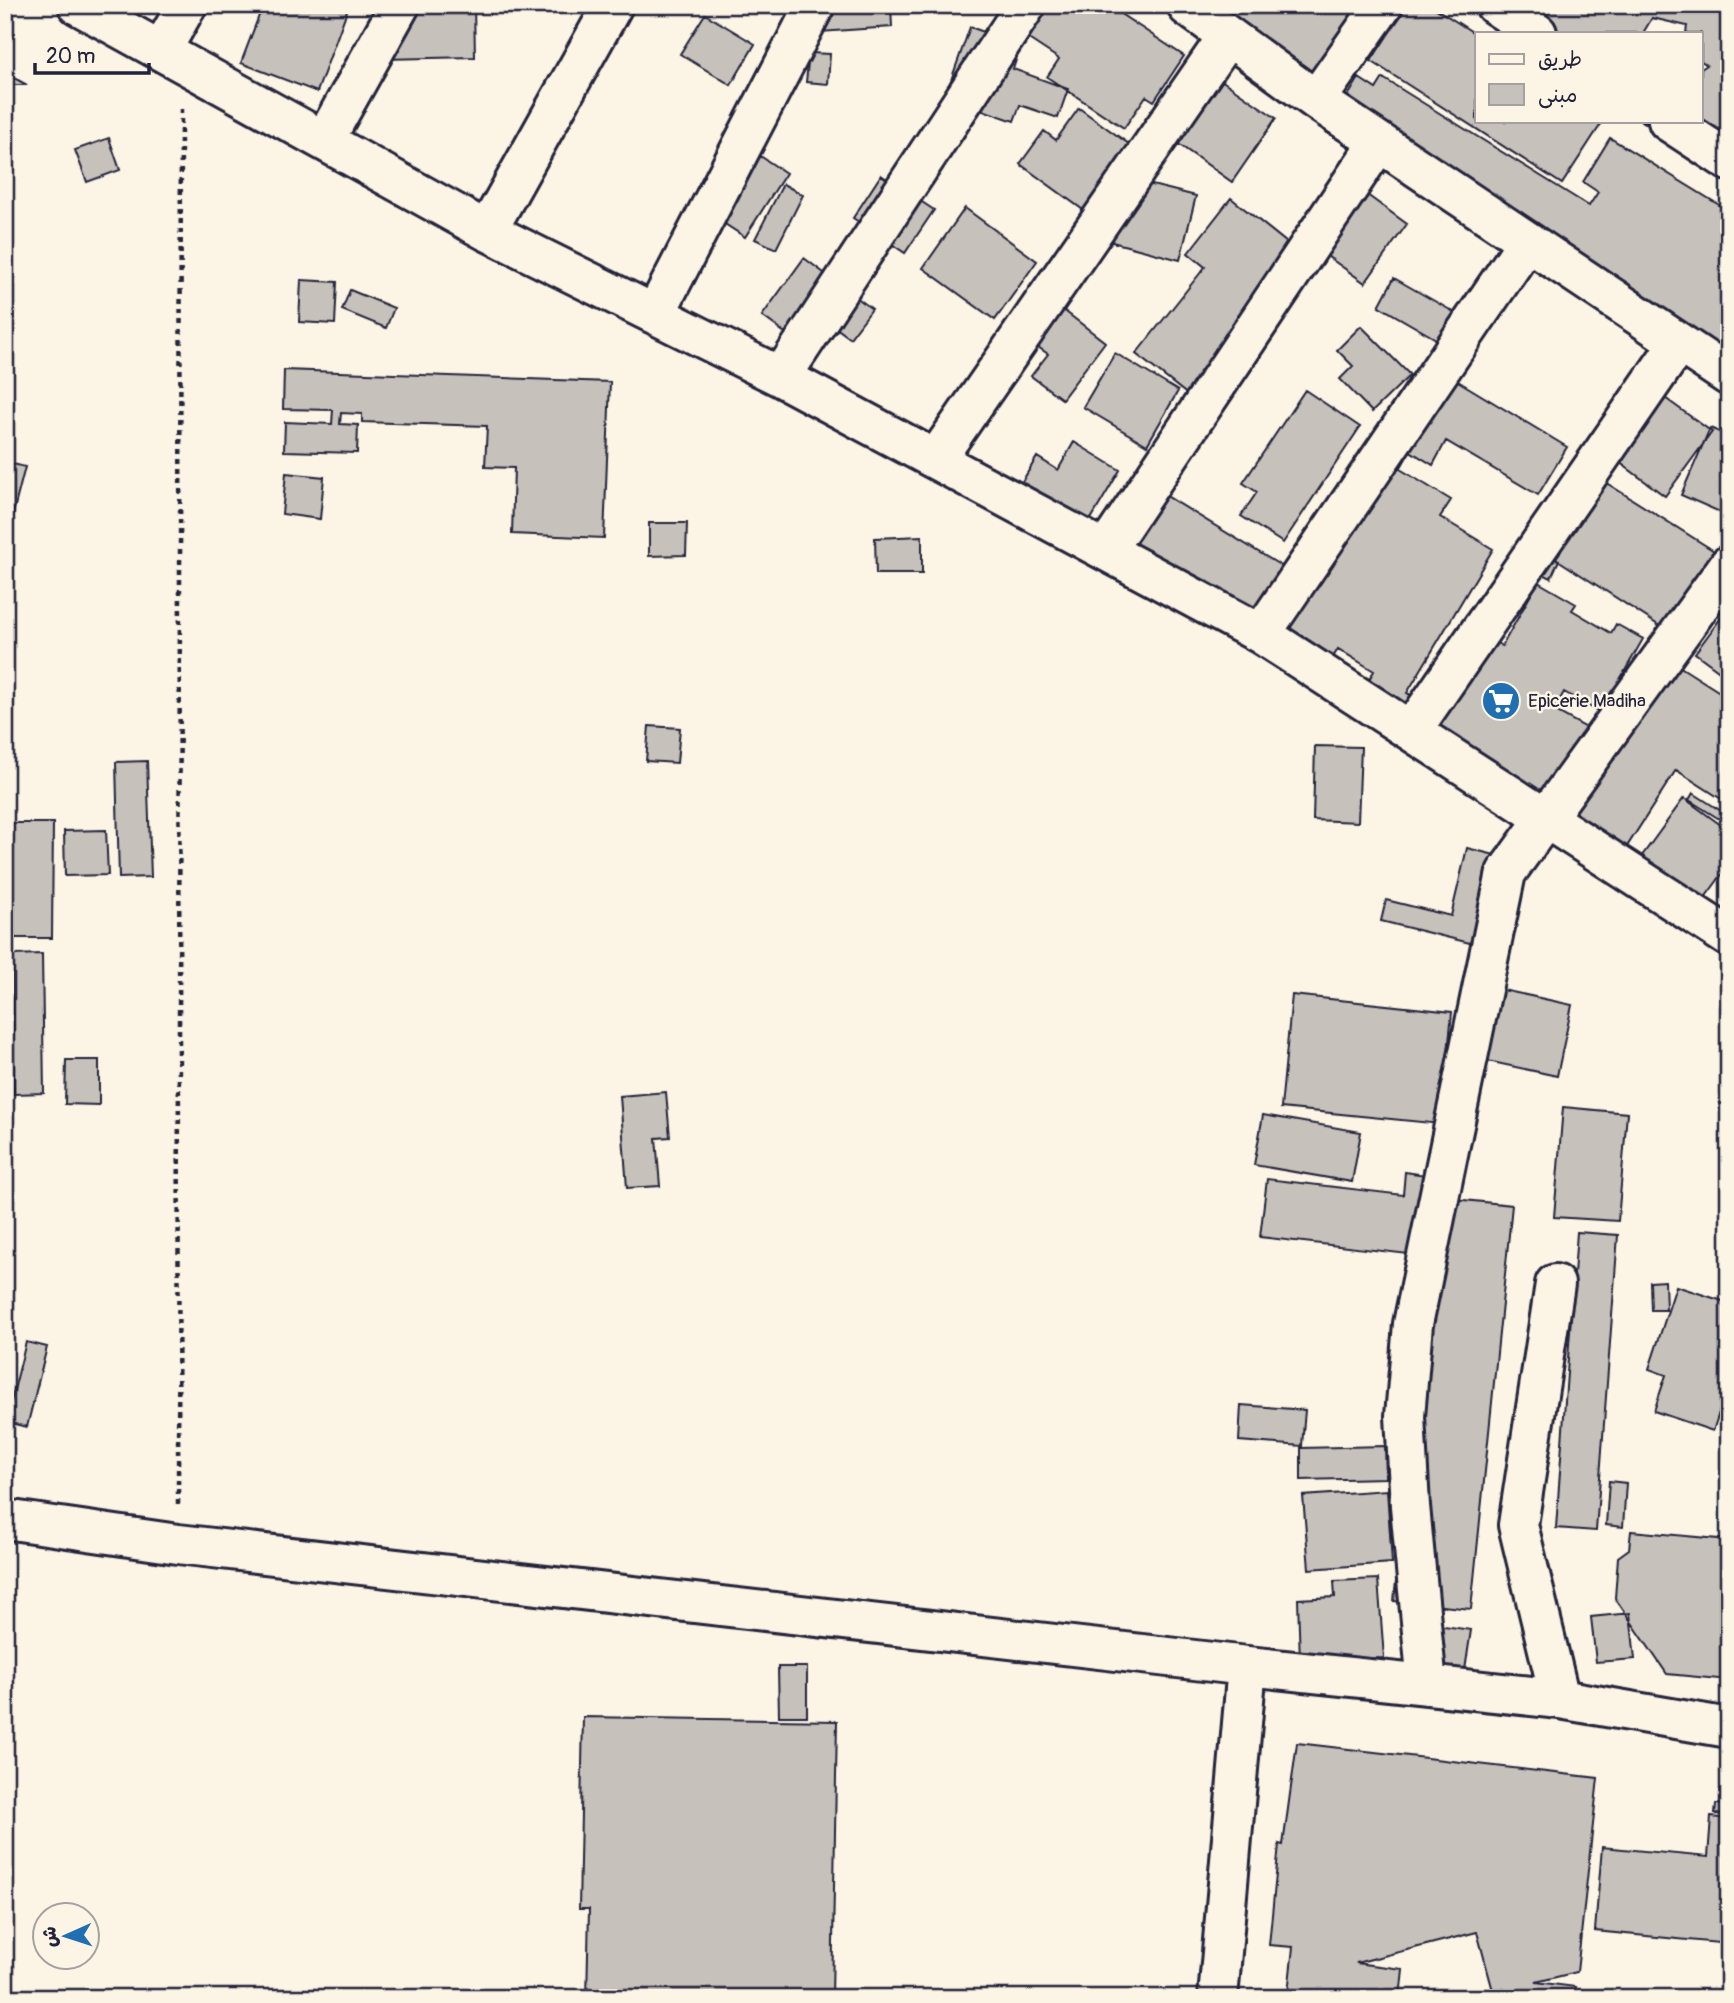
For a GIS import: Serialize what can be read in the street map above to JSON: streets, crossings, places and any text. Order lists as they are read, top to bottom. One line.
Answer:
{"places":{"supermarket":["Epicerie Madiha"]},"legend":["طريق","مبنى"],"scale_bar":"20 m","north":"left"}
